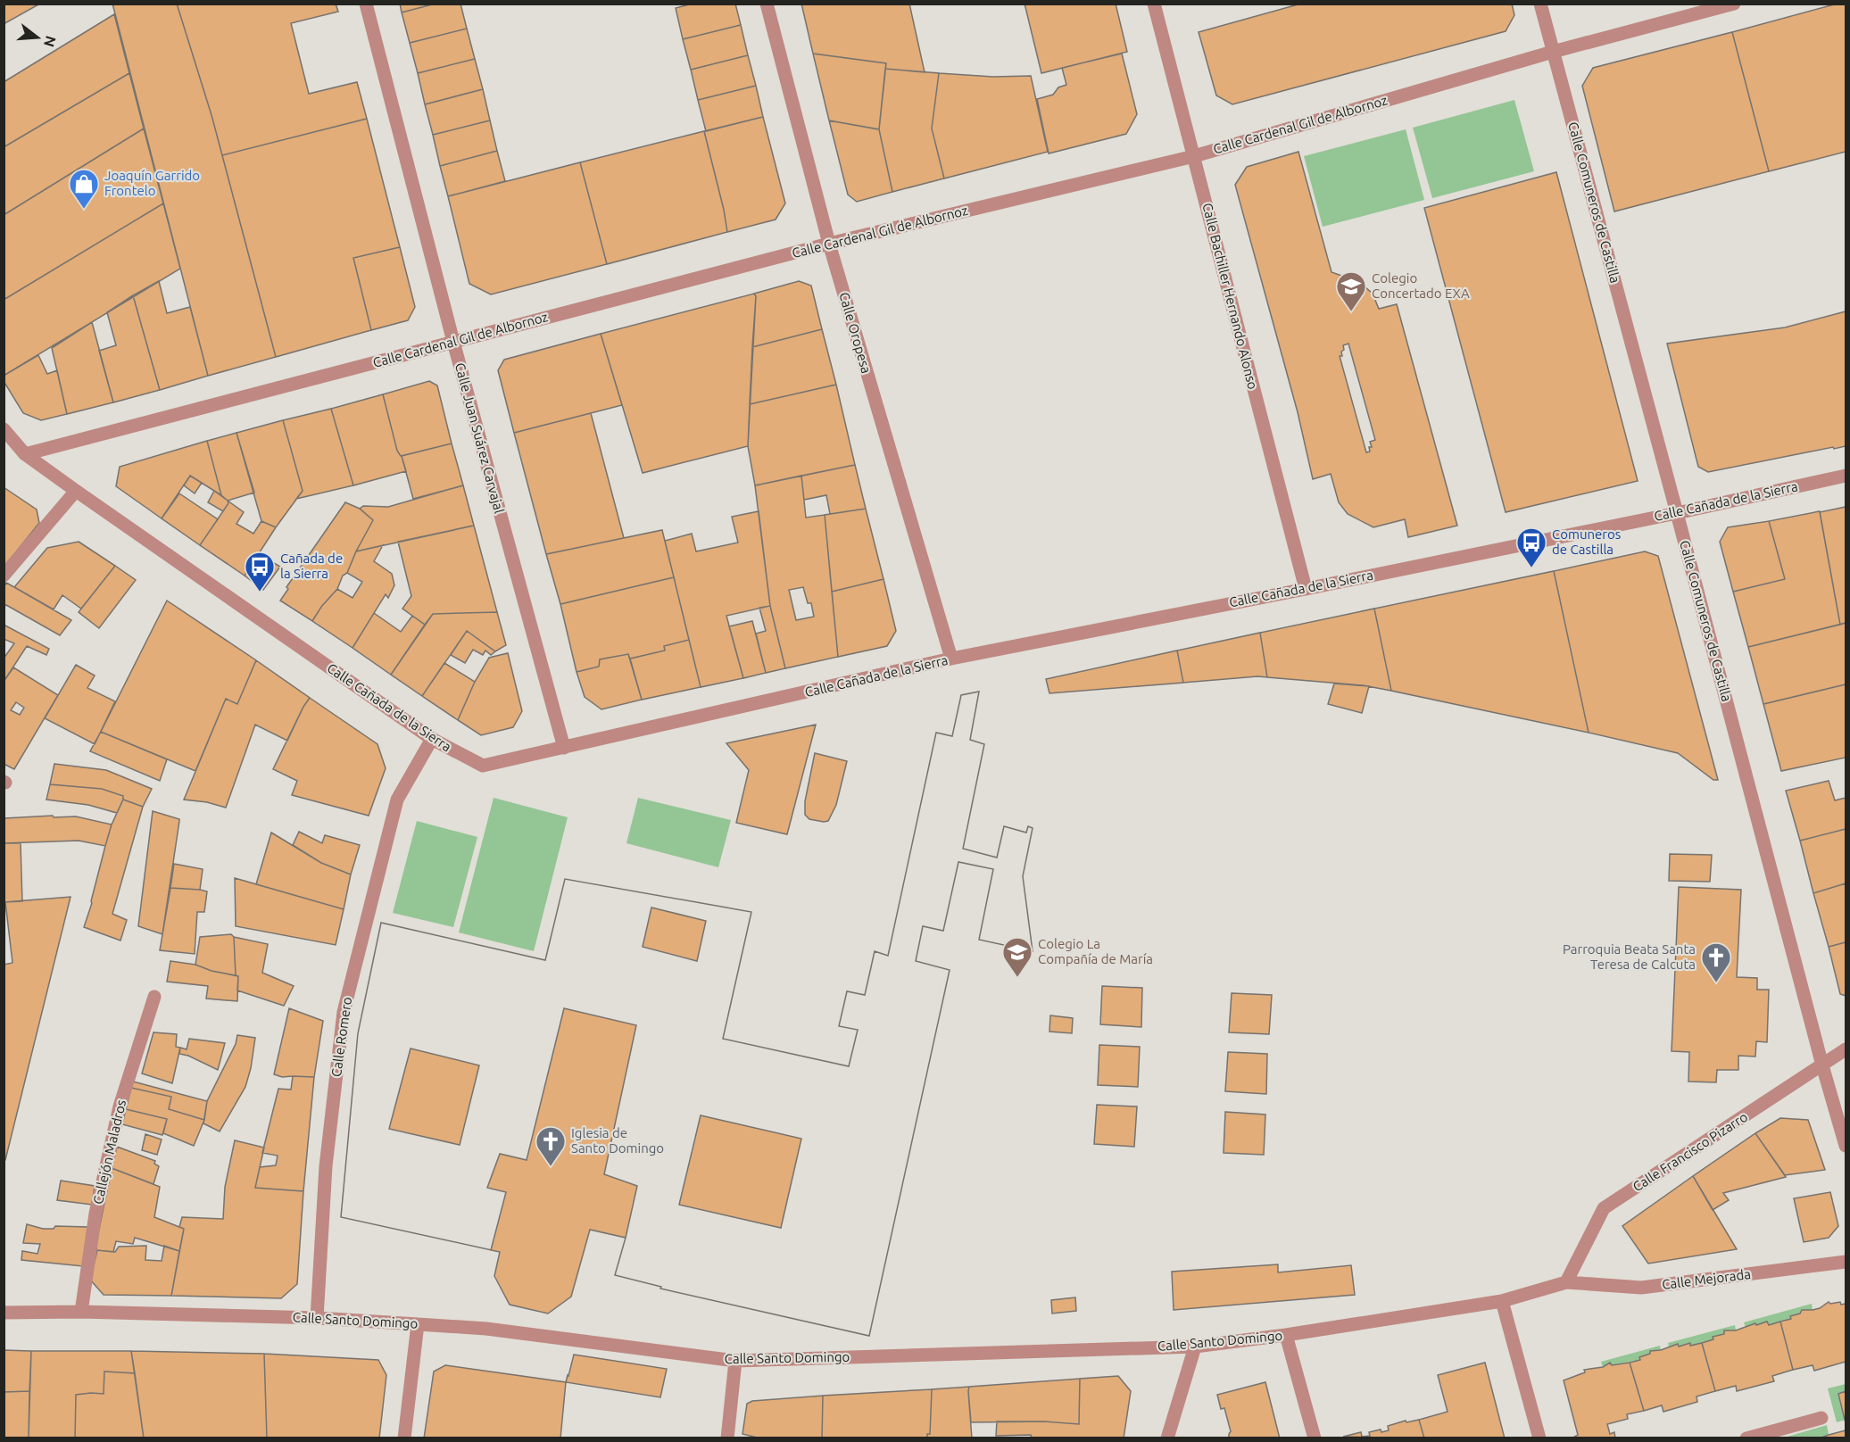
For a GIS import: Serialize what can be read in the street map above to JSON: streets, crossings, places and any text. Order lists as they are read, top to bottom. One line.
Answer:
{"streets":{"street":["Calle Cardenal Gil de Albornoz","Calle Comuneros de Castilla","Calle Bachiller Hernando Alonso","Calle Oropesa","Calle Juan Suárez Carvajal","Calle Cañada de la Sierra","Calle Romero","Callejón Maladros","Calle Francisco Pizarro","Calle Mejorada","Calle Santo Domingo"]},"crossings":[["Calle Cardenal Gil de Albornoz","Calle Comuneros de Castilla"],["Calle Cardenal Gil de Albornoz","Calle Bachiller Hernando Alonso"],["Calle Cardenal Gil de Albornoz","Calle Oropesa"],["Calle Cardenal Gil de Albornoz","Calle Juan Suárez Carvajal"],["Calle Cardenal Gil de Albornoz","Calle Cañada de la Sierra"],["Calle Comuneros de Castilla","Calle Cañada de la Sierra"],["Calle Comuneros de Castilla","Calle Francisco Pizarro"],["Calle Bachiller Hernando Alonso","Calle Cañada de la Sierra"],["Calle Oropesa","Calle Cañada de la Sierra"],["Calle Juan Suárez Carvajal","Calle Cañada de la Sierra"],["Calle Cañada de la Sierra","Calle Romero"],["Calle Romero","Calle Santo Domingo"],["Callejón Maladros","Calle Santo Domingo"],["Calle Francisco Pizarro","Calle Mejorada"],["Calle Francisco Pizarro","Calle Santo Domingo"],["Calle Mejorada","Calle Santo Domingo"]],"places":{"shop":["Joaquín Garrido Frontelo"],"school or university":["Colegio Concertado EXA","Colegio La Compañía de María"],"bus stop":["Comuneros de Castilla","Cañada de la Sierra"],"church":["Parroquia Beata Santa Teresa de Calcuta","Iglesia de Santo Domingo"]},"north":"right"}
